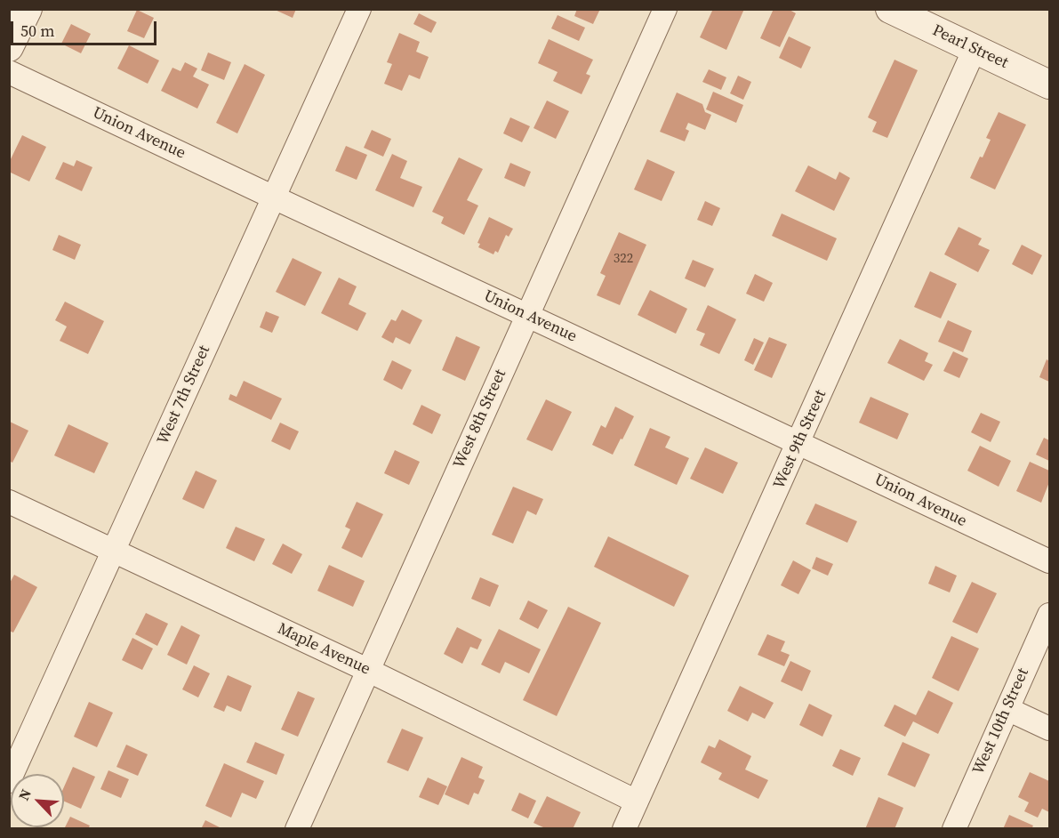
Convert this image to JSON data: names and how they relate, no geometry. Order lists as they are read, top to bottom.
{
  "streets": {
    "street": [
      "Pearl Street",
      "Union Avenue",
      "West 7th Street",
      "West 8th Street",
      "West 9th Street",
      "Maple Avenue",
      "West 10th Street"
    ]
  },
  "crossings": [
    ["Pearl Street", "West 9th Street"],
    ["Union Avenue", "West 7th Street"],
    ["Union Avenue", "West 8th Street"],
    ["Union Avenue", "West 9th Street"],
    ["West 7th Street", "Maple Avenue"],
    ["West 8th Street", "Maple Avenue"],
    ["West 9th Street", "Maple Avenue"]
  ],
  "house_numbers": ["322"],
  "scale_bar": "50 m",
  "north": "top left"
}
